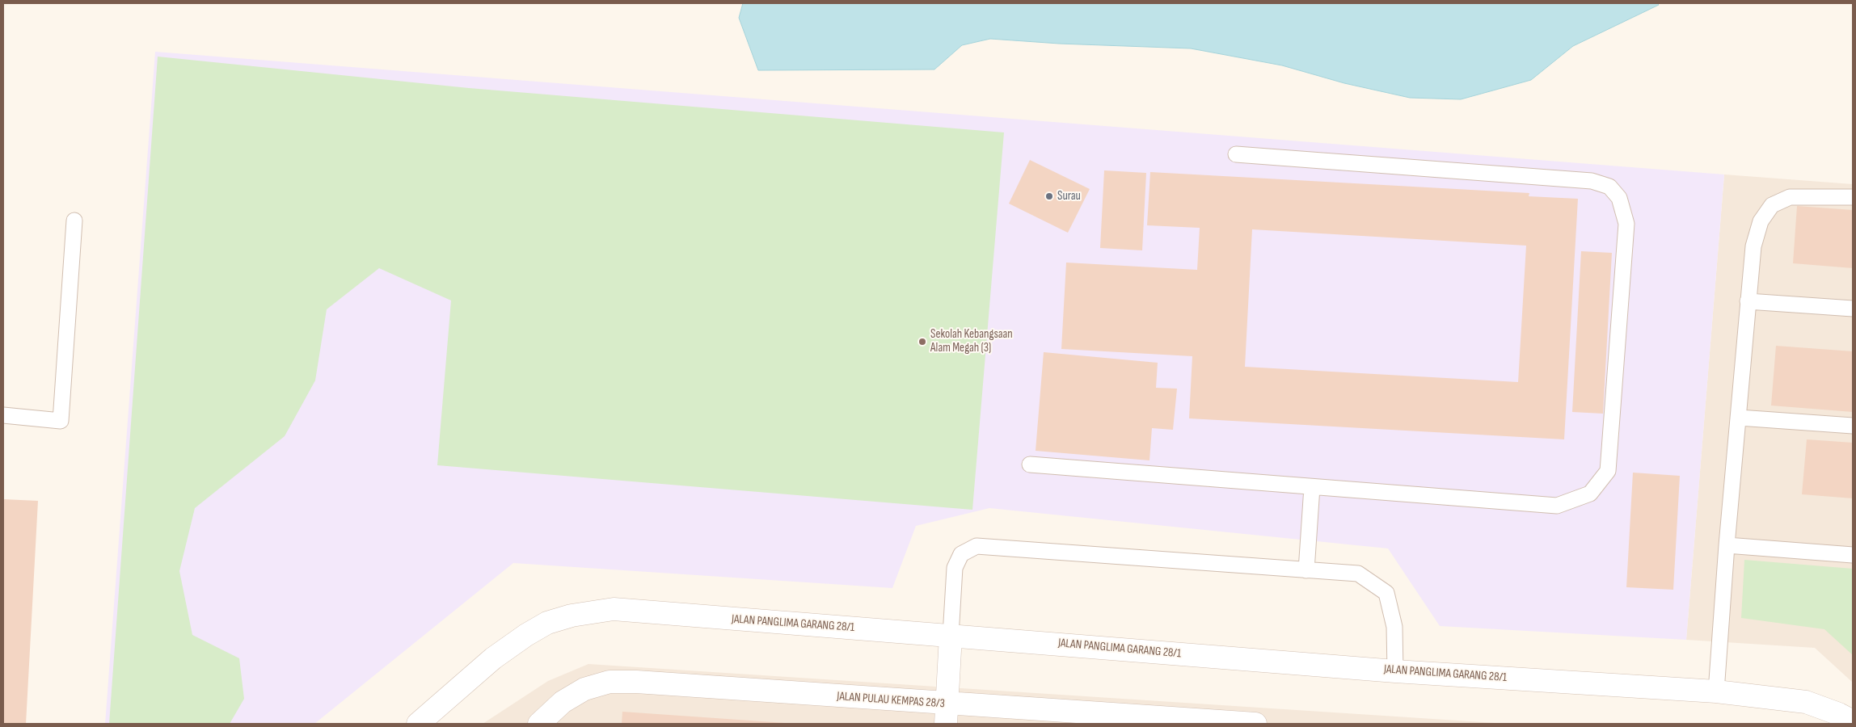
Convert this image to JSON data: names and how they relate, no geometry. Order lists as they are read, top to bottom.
{
  "streets": {
    "street": ["JALAN PANGLIMA GARANG 28/1", "JALAN PULAU KEMPAS 28/3"]
  },
  "places": ["Surau", "Sekolah Kebangsaan Alam Megah (3)"]
}
